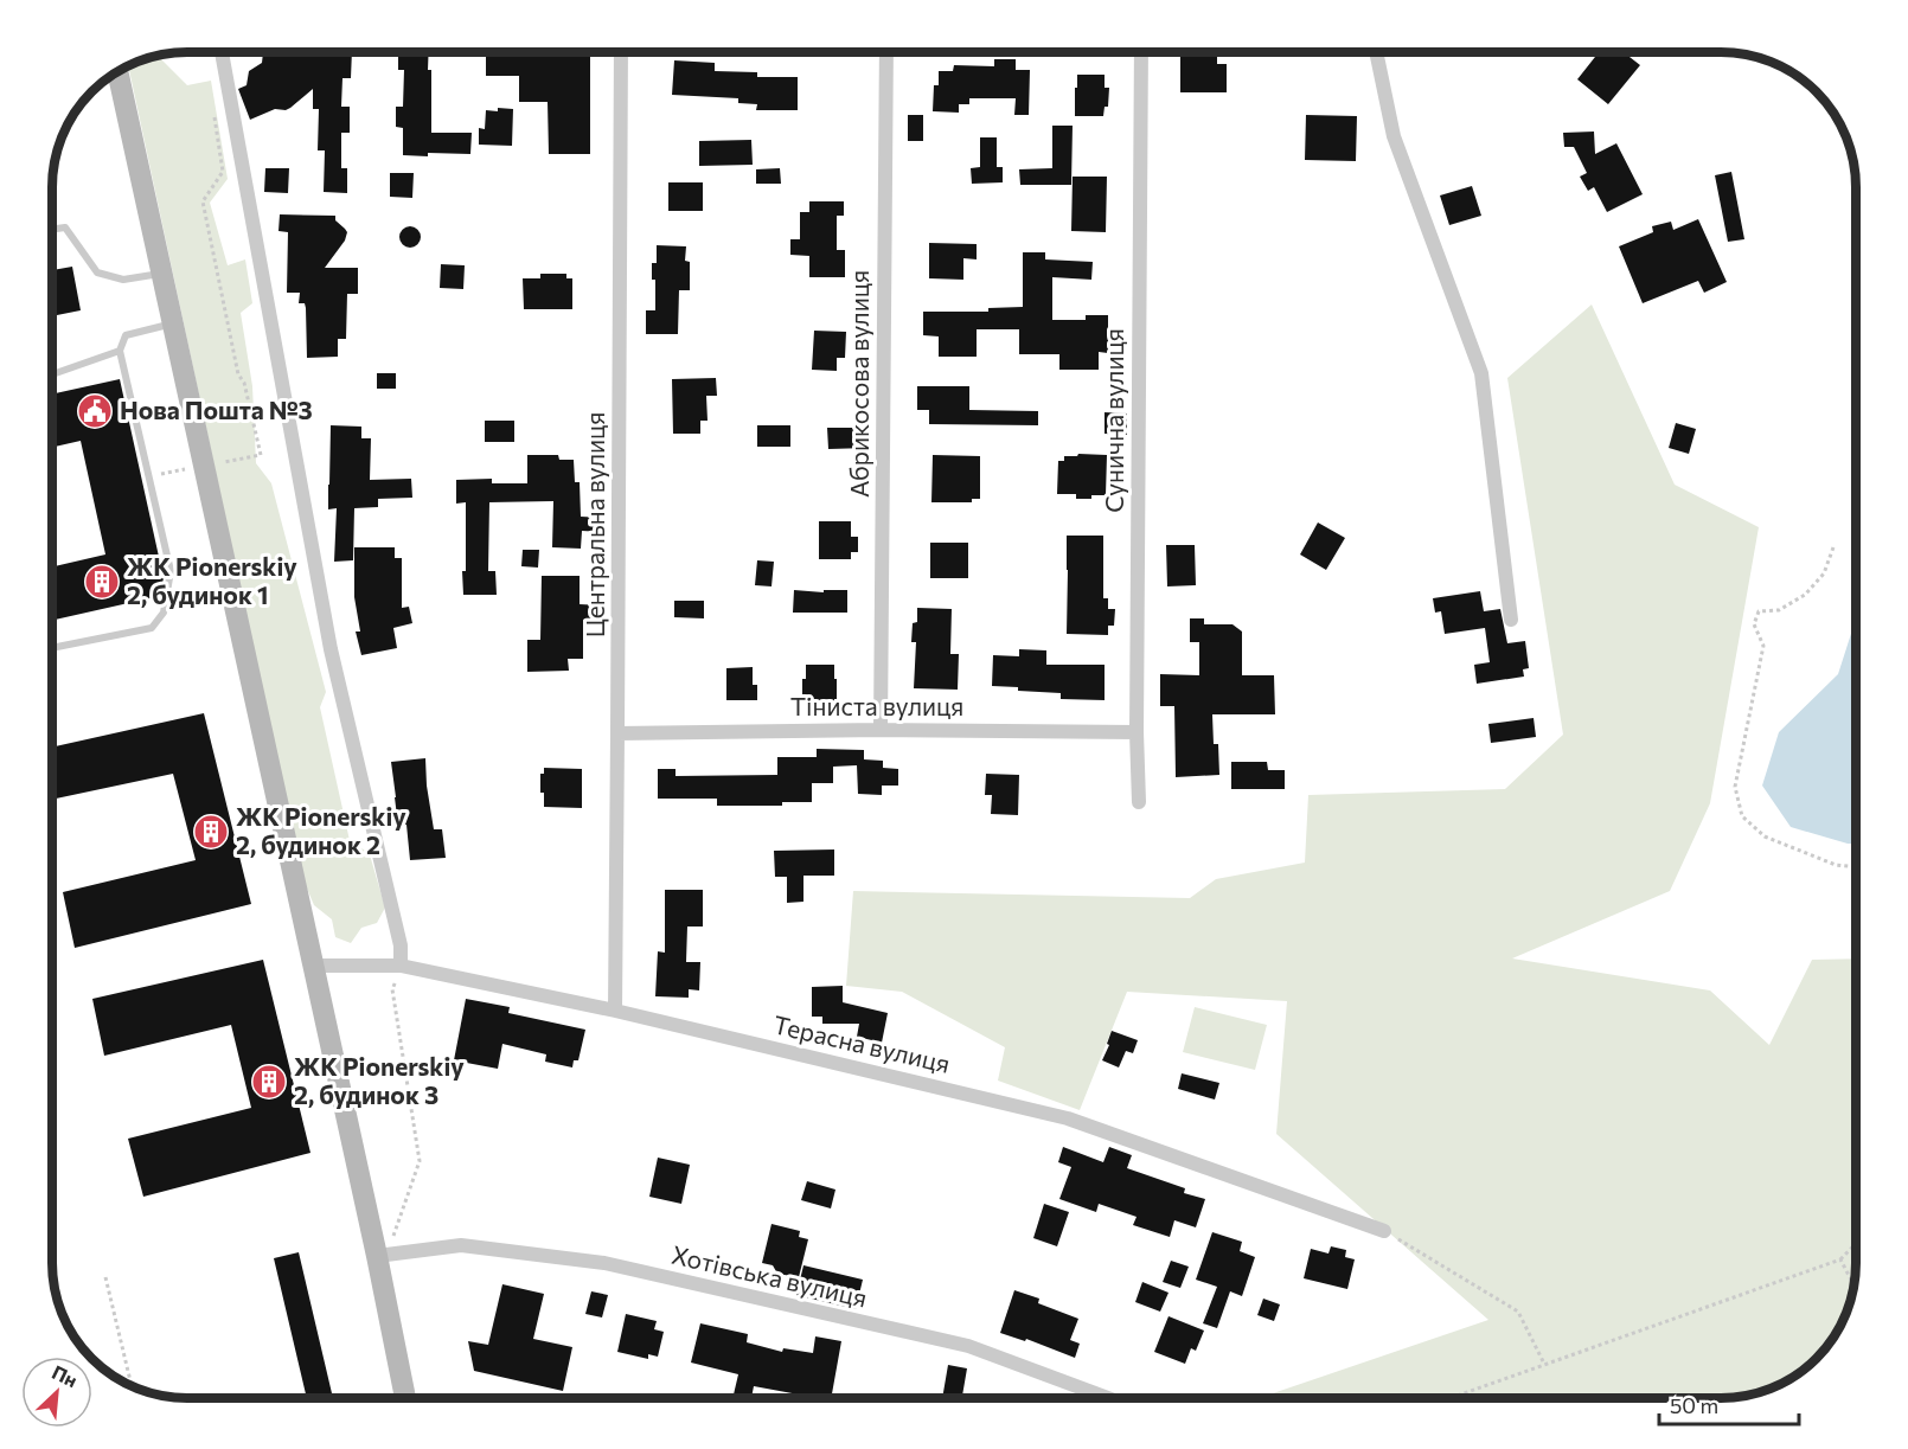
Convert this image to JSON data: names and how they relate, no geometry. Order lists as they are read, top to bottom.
{
  "streets": {
    "street": [
      "Абрикосова вулиця",
      "Сунична вулиця",
      "Центральна вулиця",
      "Тіниста вулиця",
      "Терасна вулиця",
      "Хотівська вулиця"
    ]
  },
  "crossings": [
    ["Абрикосова вулиця", "Тіниста вулиця"],
    ["Сунична вулиця", "Тіниста вулиця"],
    ["Центральна вулиця", "Тіниста вулиця"],
    ["Центральна вулиця", "Терасна вулиця"]
  ],
  "places": {
    "public building": ["Нова Пошта №3"],
    "building": ["ЖК Pionerskiy 2, будинок 1", "ЖК Pionerskiy 2, будинок 2", "ЖК Pionerskiy 2, будинок 3"]
  },
  "scale_bar": "50 m",
  "north": "top right"
}
